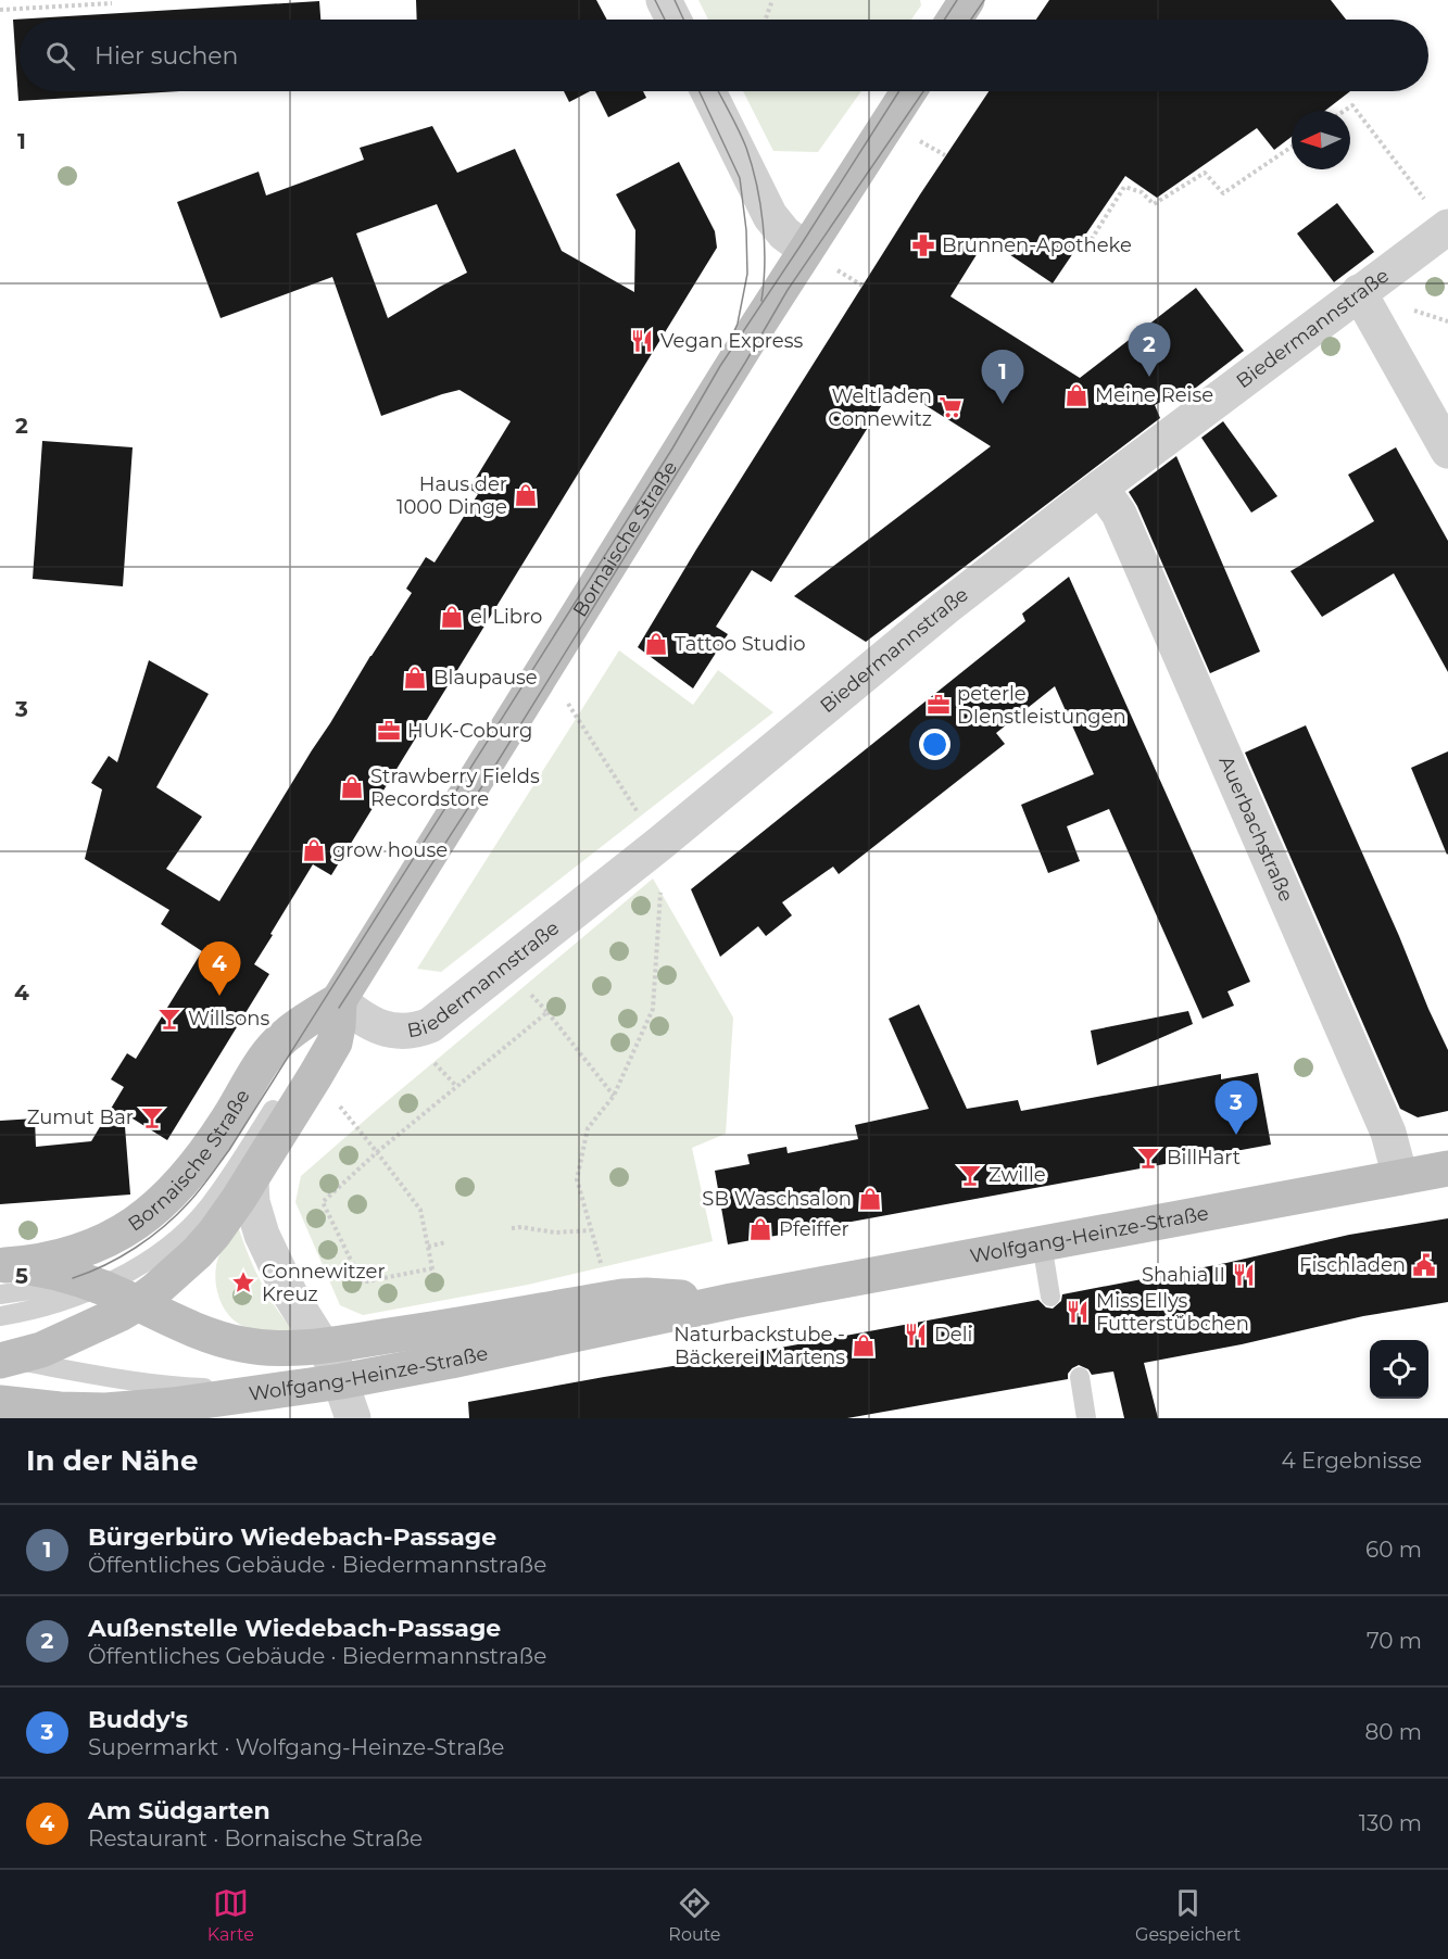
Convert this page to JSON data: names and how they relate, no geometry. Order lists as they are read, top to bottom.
{
  "streets": {
    "main road": ["Bornaische Straße", "Wolfgang-Heinze-Straße"],
    "street": ["Biedermannstraße", "Auerbachstraße"]
  },
  "crossings": [
    ["Biedermannstraße", "Bornaische Straße"],
    ["Biedermannstraße", "Auerbachstraße"],
    ["Bornaische Straße", "Wolfgang-Heinze-Straße"],
    ["Auerbachstraße", "Wolfgang-Heinze-Straße"]
  ],
  "places": {
    "pharmacy": ["Brunnen-Apotheke"],
    "restaurant": [
      "Vegan Express",
      "Shahia II",
      "Miss Ellys Futterstübchen",
      "Deli"
    ],
    "shop": [
      "Meine Reise",
      "Haus der 1000 Dinge",
      "el Libro",
      "Tattoo Studio",
      "Blaupause",
      "Strawberry Fields Recordstore",
      "grow house",
      "SB Waschsalon",
      "Pfeiffer",
      "Naturbackstube - Bäckerei Martens"
    ],
    "supermarket": ["Weltladen Connewitz"],
    "office": ["peterle DIenstleistungen", "HUK-Coburg"],
    "bar": [
      "Willsons",
      "Zumut Bar",
      "BillHart",
      "Zwille"
    ],
    "public building": ["Fischladen"],
    "place": ["Connewitzer Kreuz"]
  },
  "north": "left",
  "page": {
    "search": "Hier suchen",
    "pins": [
      "2",
      "1",
      "4",
      "3"
    ],
    "heading": ["In der Nähe", "4 Ergebnisse"],
    "list": [
      {
        "mark": "1",
        "name": "Bürgerbüro Wiedebach-Passage",
        "note": "Öffentliches Gebäude · Biedermannstraße",
        "value": "60 m"
      },
      {
        "mark": "2",
        "name": "Außenstelle Wiedebach-Passage",
        "note": "Öffentliches Gebäude · Biedermannstraße",
        "value": "70 m"
      },
      {
        "mark": "3",
        "name": "Buddy's",
        "note": "Supermarkt · Wolfgang-Heinze-Straße",
        "value": "80 m"
      },
      {
        "mark": "4",
        "name": "Am Südgarten",
        "note": "Restaurant · Bornaische Straße",
        "value": "130 m"
      }
    ],
    "nav": ["Karte", "Route", "Gespeichert"]
  },
  "grid": {
    "rows": [
      "1",
      "2",
      "3",
      "4",
      "5"
    ]
  }
}
